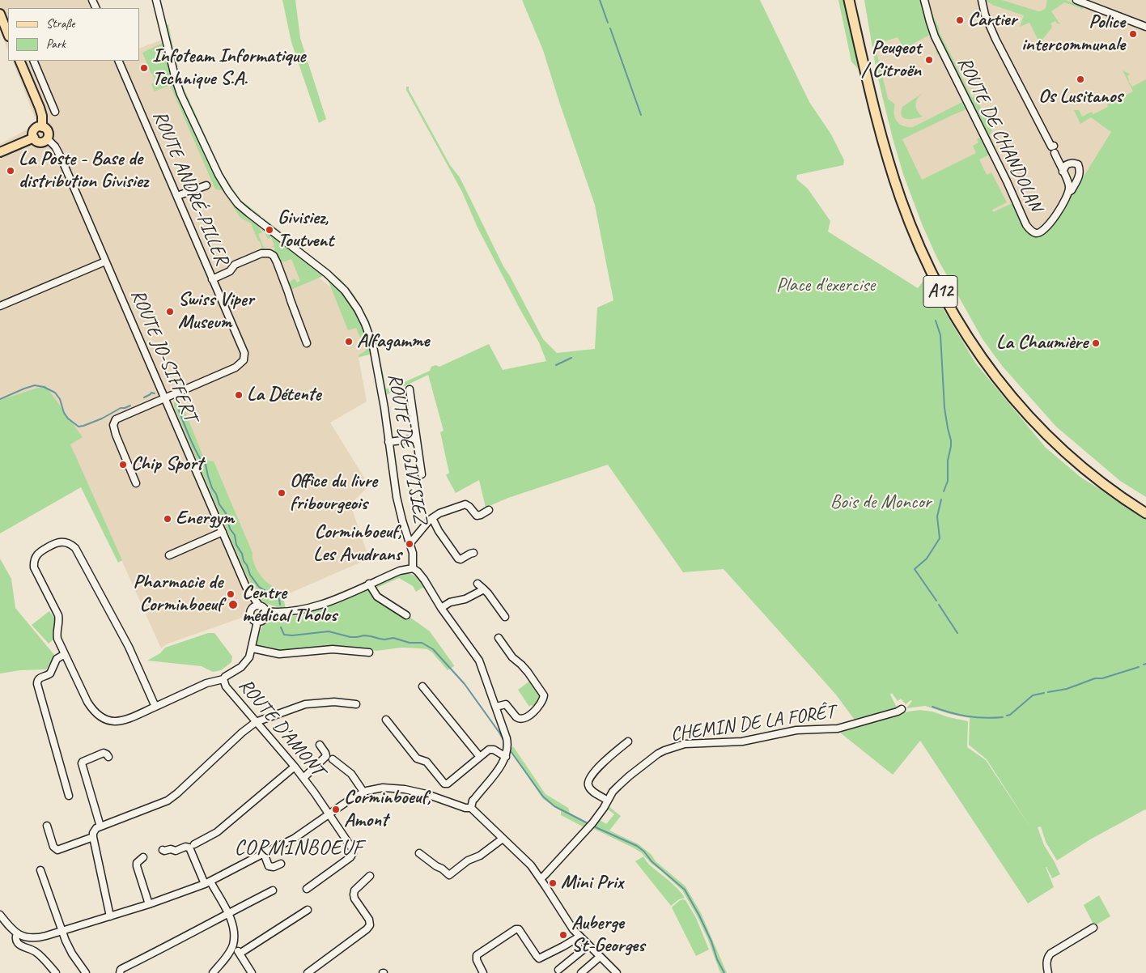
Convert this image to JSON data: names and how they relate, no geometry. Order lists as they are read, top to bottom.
{
  "streets": {
    "highway": ["A12"],
    "street": [
      "ROUTE DE CHANDOLAN",
      "ROUTE ANDRÉ-PILLER",
      "ROUTE JO-SIFFERT",
      "ROUTE DE GIVISIEZ",
      "CHEMIN DE LA FORÊT",
      "ROUTE D'AMONT"
    ]
  },
  "crossings": [
    ["ROUTE ANDRÉ-PILLER", "ROUTE JO-SIFFERT"],
    ["ROUTE JO-SIFFERT", "ROUTE D'AMONT"]
  ],
  "districts": ["CORMINBOEUF"],
  "parks": ["Place d'exercise", "Bois de Moncor"],
  "places": [
    "Cartier",
    "Police intercommunale",
    "Peugeot / Citroën",
    "Infoteam Informatique Technique S.A.",
    "Os Lusitanos",
    "La Poste - Base de distribution Givisiez",
    "Givisiez, Toutvent",
    "Swiss Viper Museum",
    "Alfagamme",
    "La Chaumière",
    "La Détente",
    "Chip Sport",
    "Office du livre fribourgeois",
    "Energym",
    "Corminboeuf, Les Avudrans",
    "Pharmacie de Corminboeuf",
    "Centre médical Tholos",
    "Corminboeuf, Amont",
    "Mini Prix",
    "Auberge St-Georges"
  ],
  "legend": ["Straße", "Park"]
}
